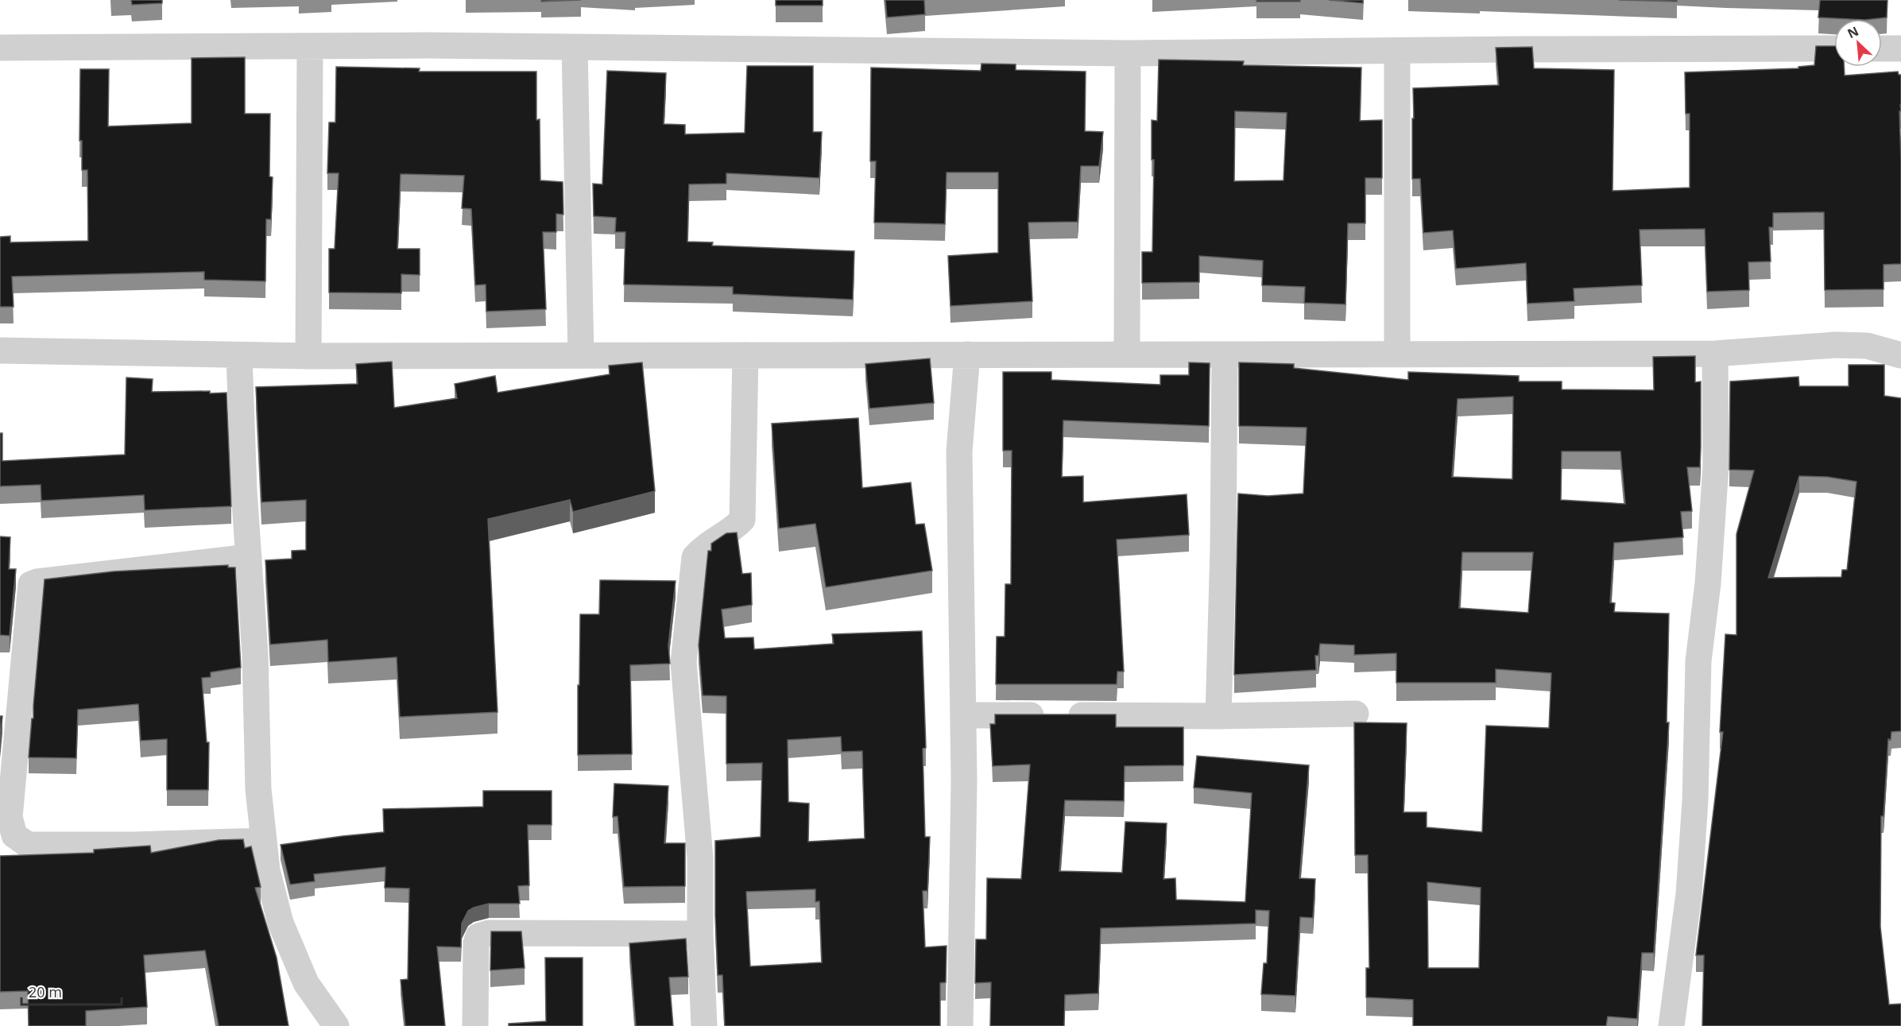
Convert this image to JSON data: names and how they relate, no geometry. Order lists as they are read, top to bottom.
{
  "scale_bar": "20 m",
  "north": "top left"
}
